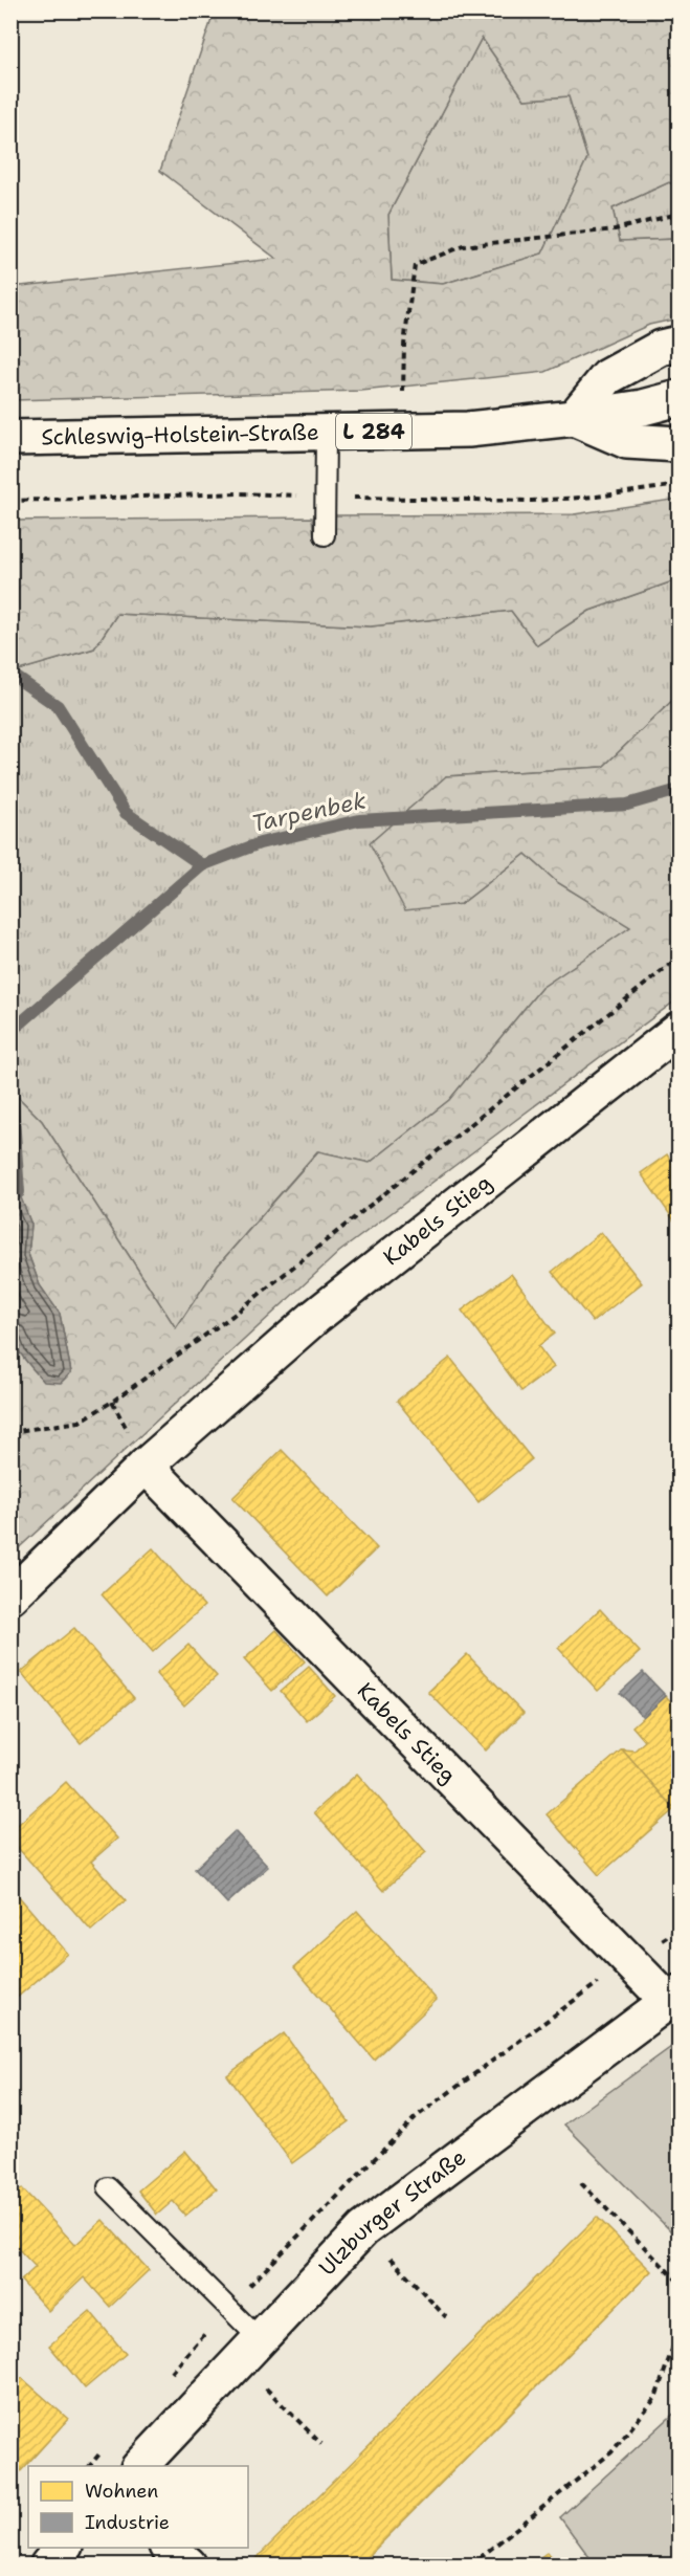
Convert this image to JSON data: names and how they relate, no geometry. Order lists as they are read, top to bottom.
{
  "streets": {
    "main road": [
      "L 284",
      "Schleswig-Holstein-Straße",
      "Kabels Stieg",
      "Ulzburger Straße"
    ]
  },
  "crossings": [
    ["Kabels Stieg", "Ulzburger Straße"]
  ],
  "water": ["Tarpenbek"],
  "legend": ["Wohnen", "Industrie"]
}
